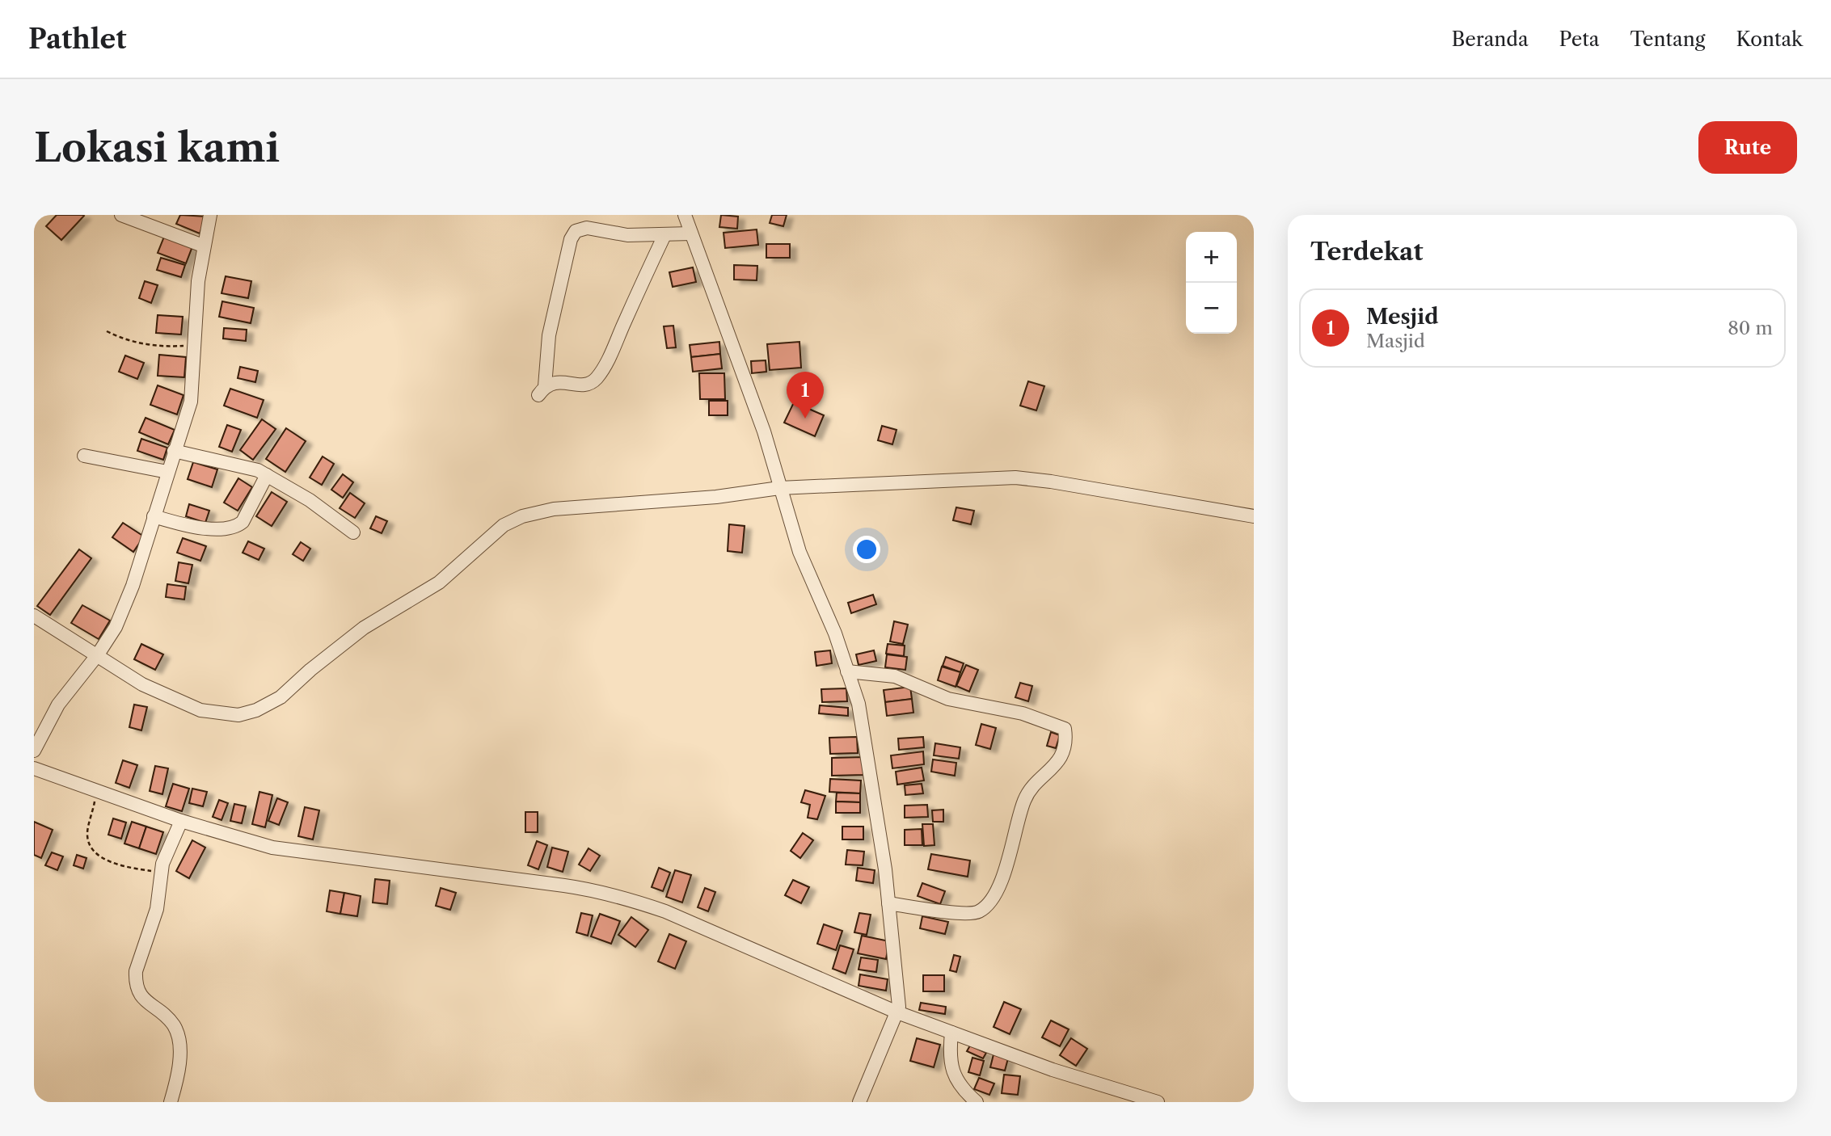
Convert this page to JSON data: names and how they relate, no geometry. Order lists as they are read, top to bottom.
{
  "page": {
    "header": "Pathlet",
    "nav": [
      "Beranda",
      "Peta",
      "Tentang",
      "Kontak"
    ],
    "buttons": "Rute",
    "title": "Lokasi kami",
    "heading": "Terdekat",
    "map_buttons": ["+", "−"],
    "list": [
      {
        "mark": "1",
        "name": "Mesjid",
        "note": "Masjid",
        "value": "80 m"
      }
    ],
    "pins": "1"
  }
}
